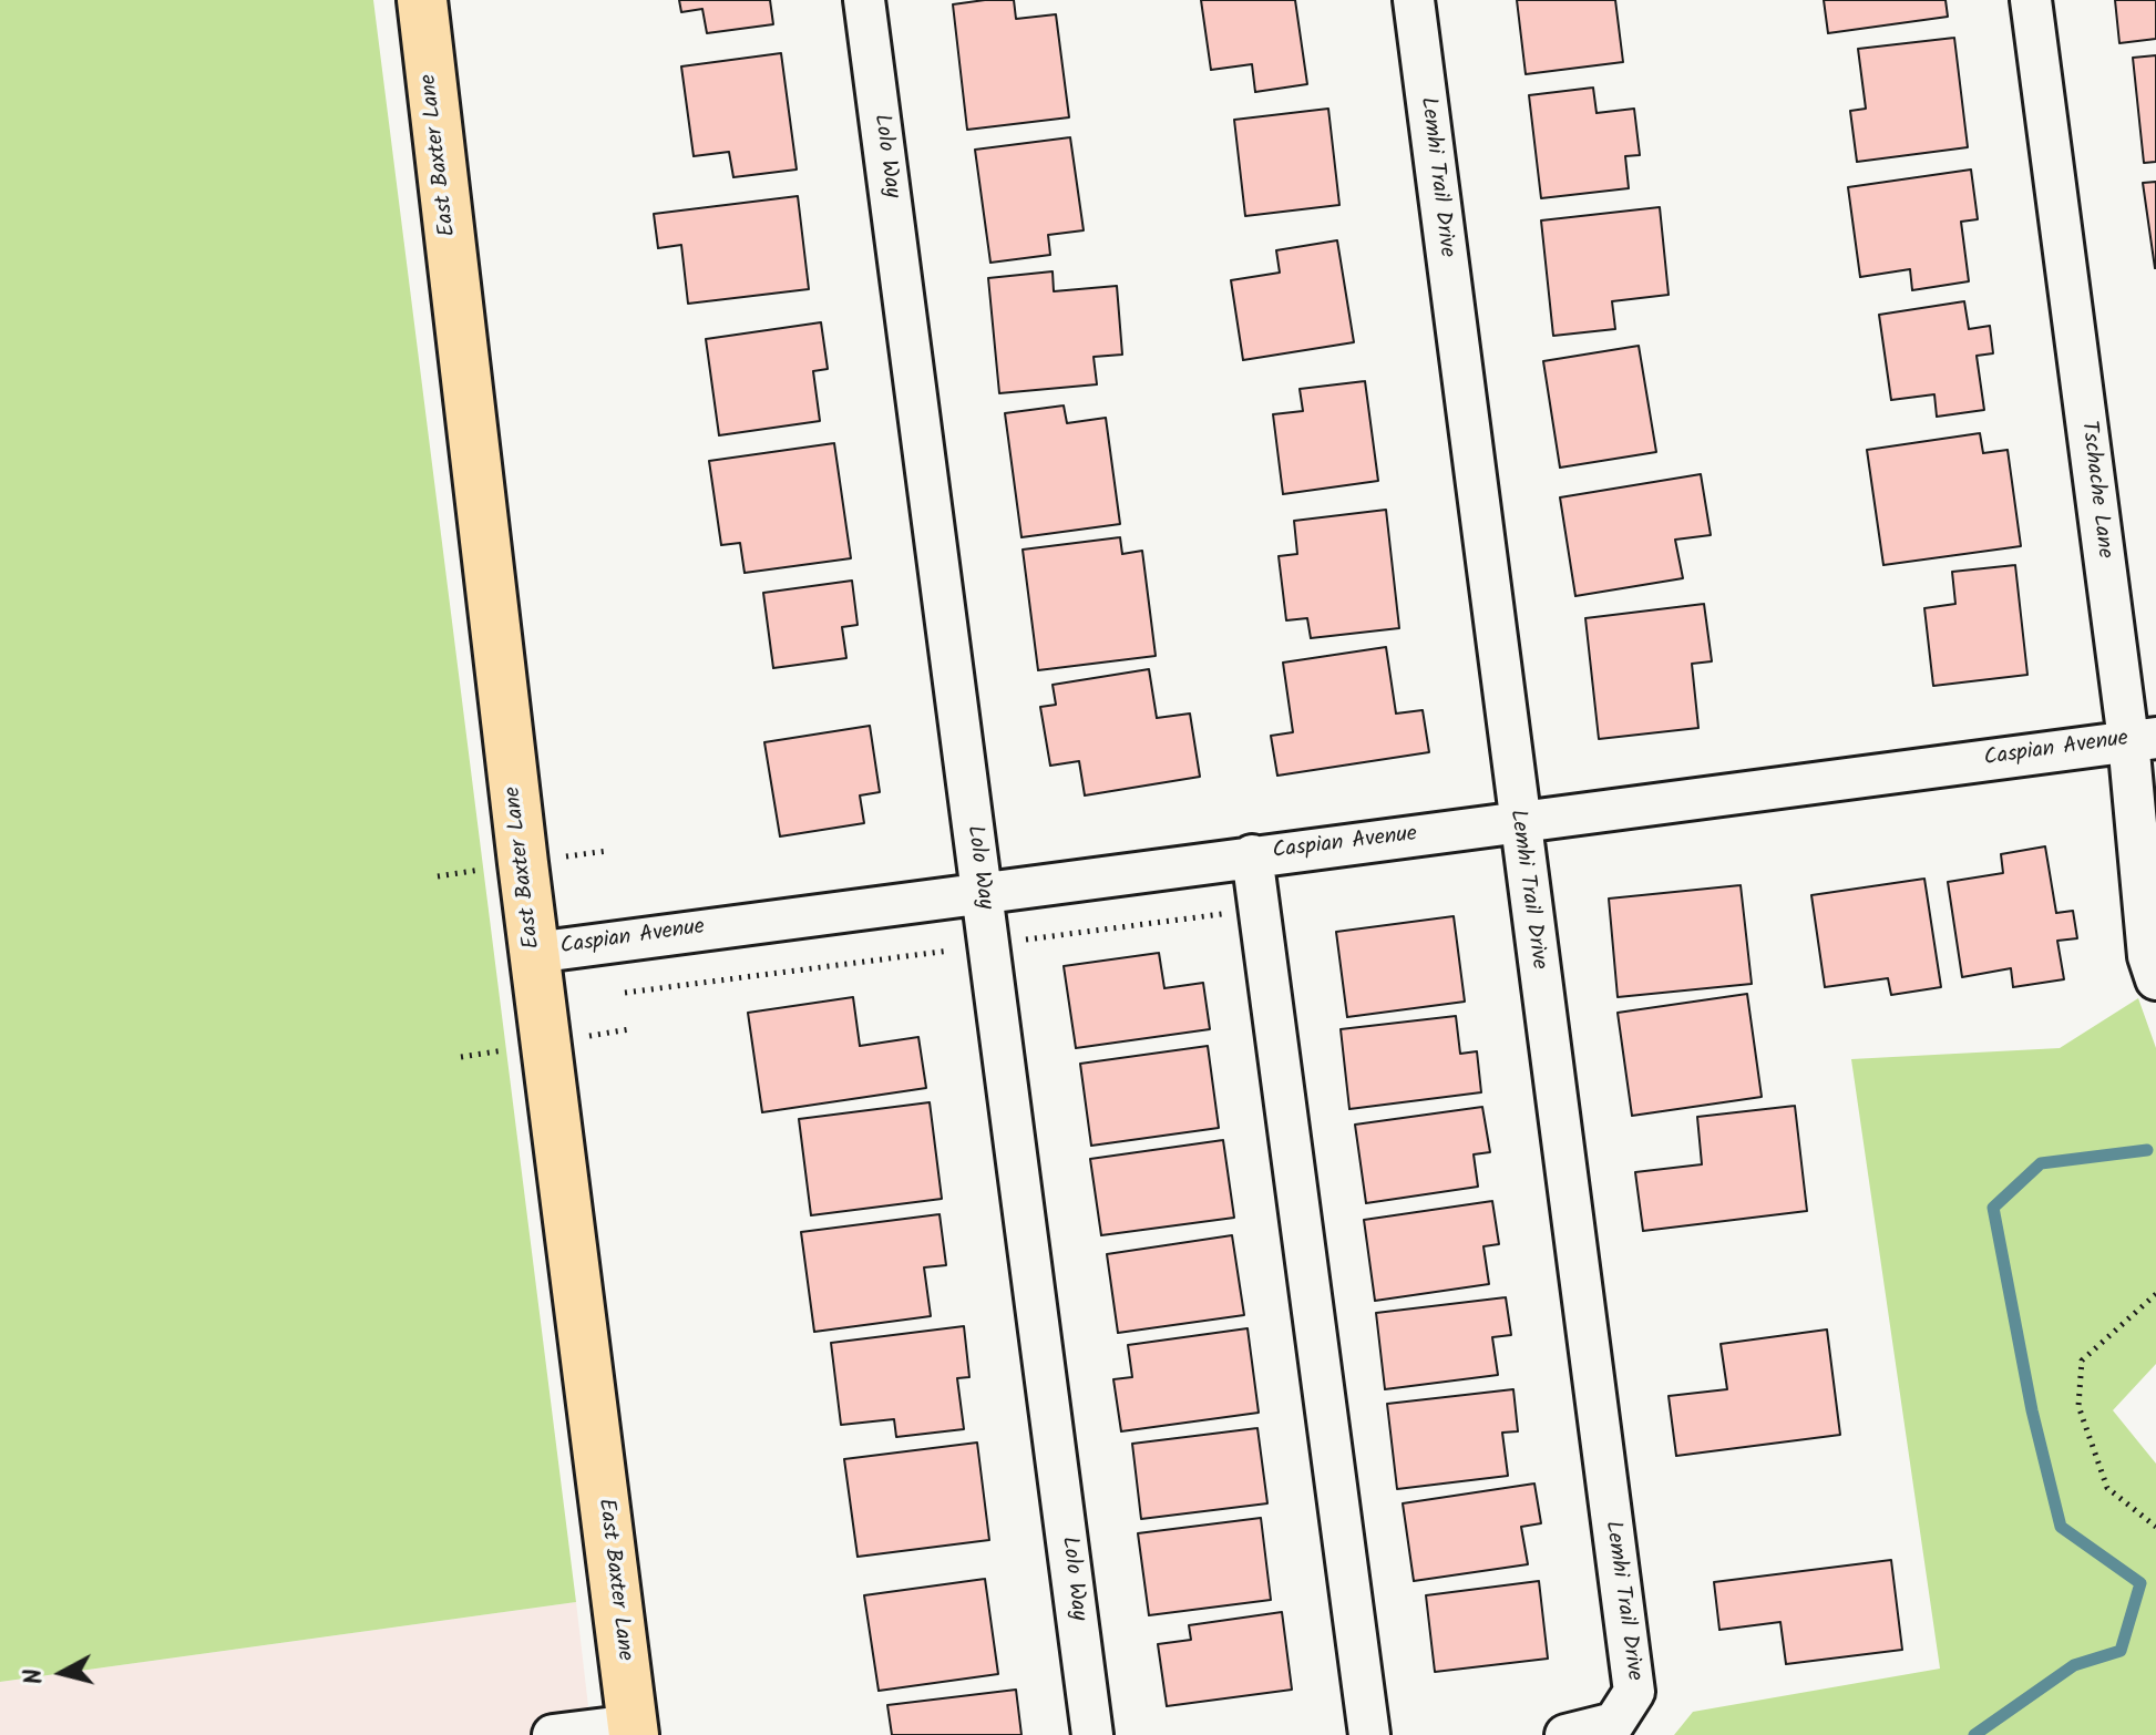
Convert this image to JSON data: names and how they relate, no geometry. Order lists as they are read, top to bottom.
{
  "streets": {
    "main road": ["East Baxter Lane"],
    "street": [
      "Lolo Way",
      "Lemhi Trail Drive",
      "Tschache Lane",
      "Caspian Avenue"
    ]
  },
  "crossings": [
    ["East Baxter Lane", "Caspian Avenue"],
    ["Lolo Way", "Caspian Avenue"],
    ["Lemhi Trail Drive", "Caspian Avenue"],
    ["Tschache Lane", "Caspian Avenue"]
  ],
  "north": "left"
}
